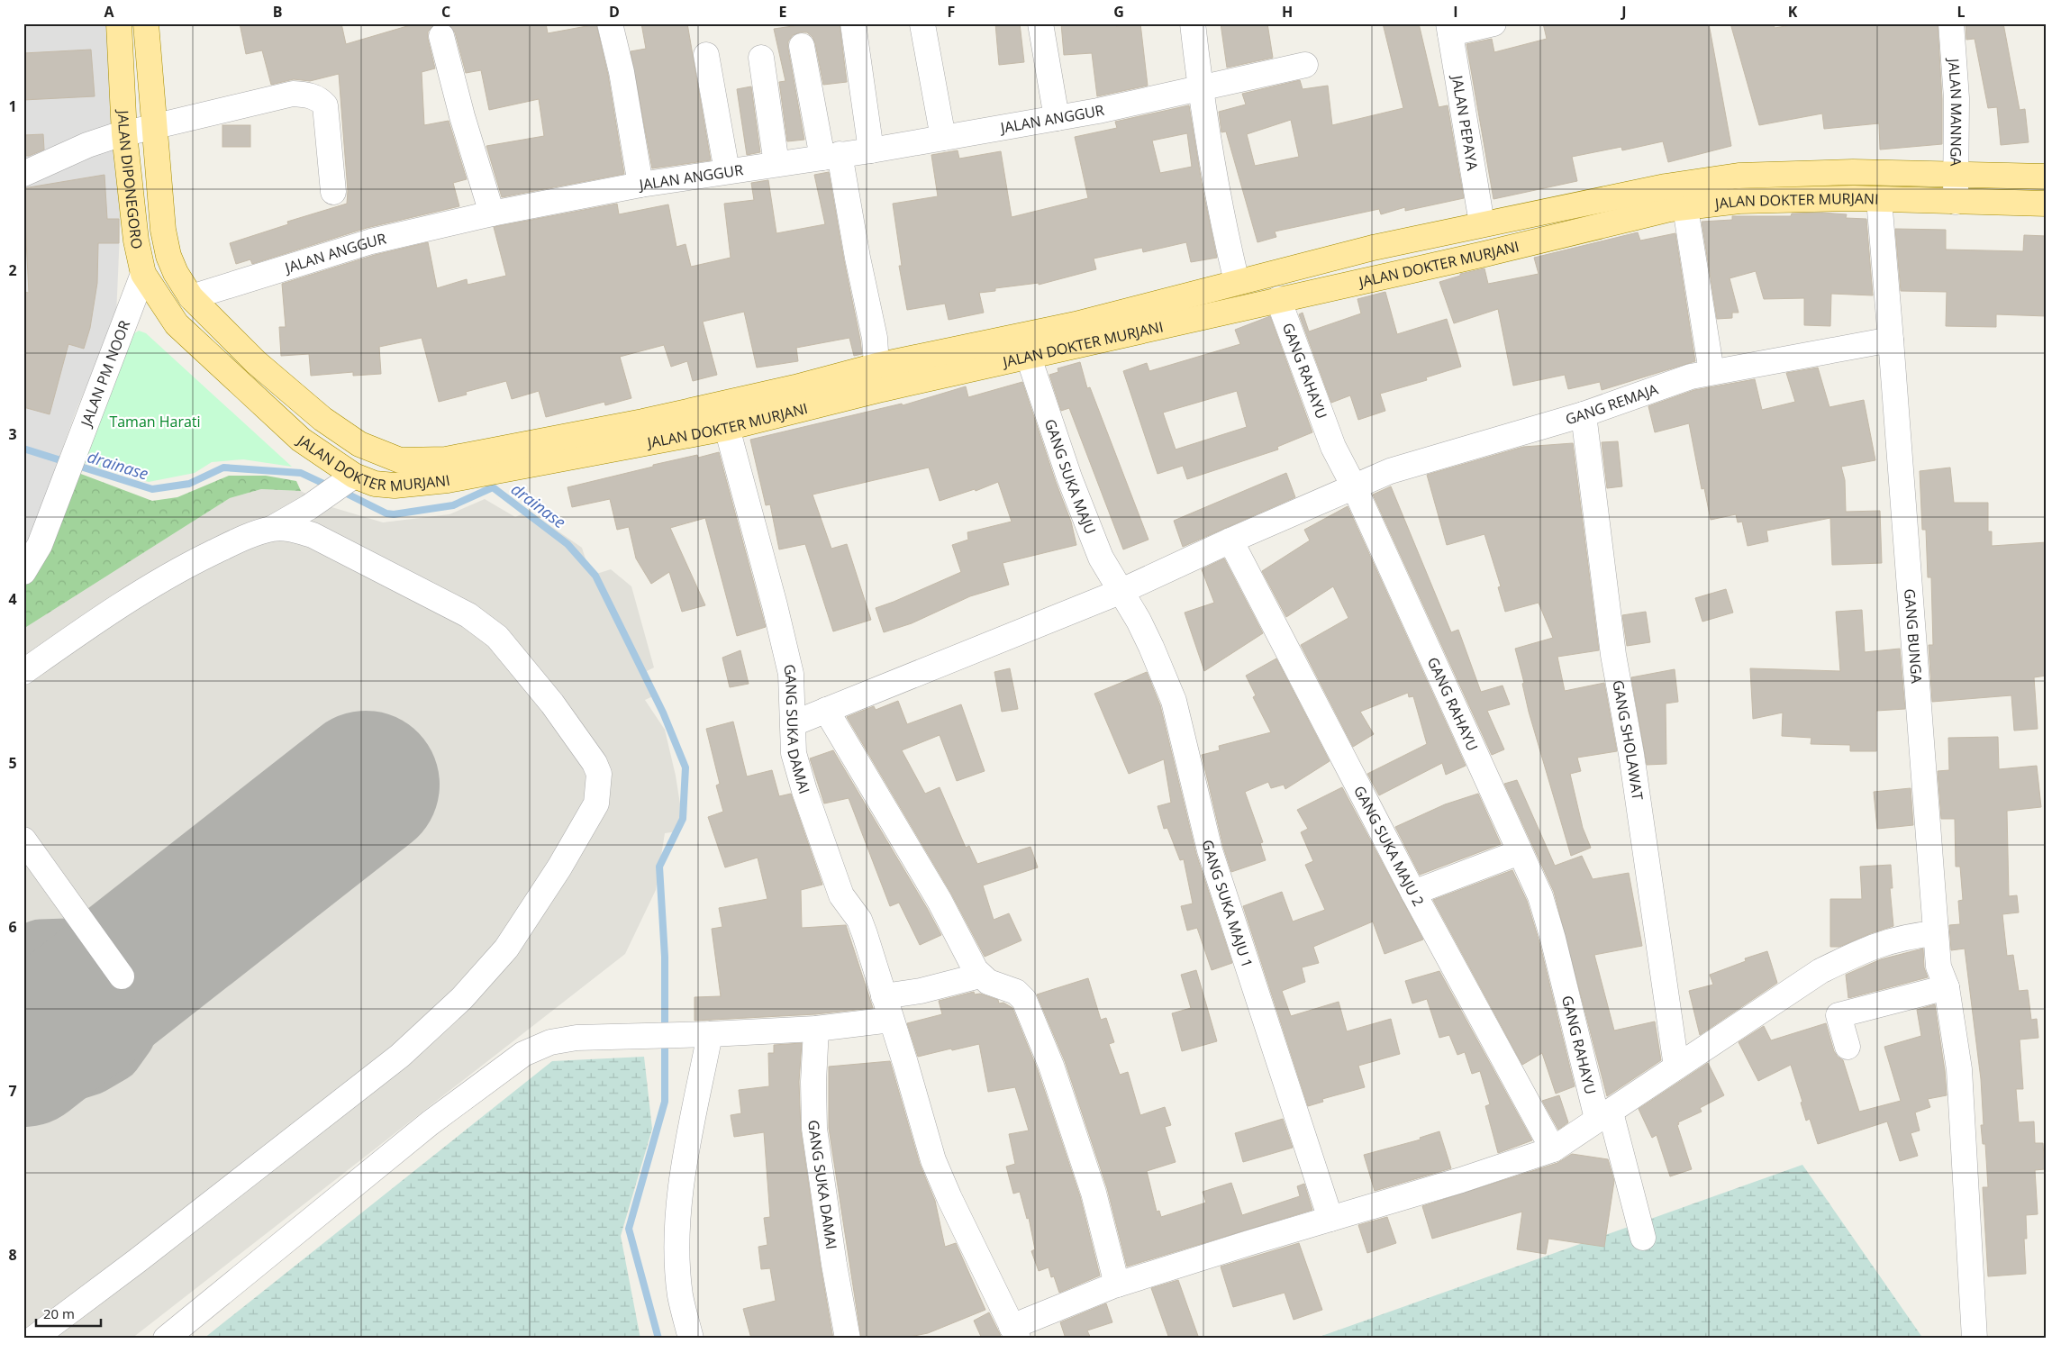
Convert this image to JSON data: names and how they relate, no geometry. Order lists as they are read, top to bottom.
{
  "streets": {
    "main road": ["JALAN DIPONEGORO", "JALAN DOKTER MURJANI"],
    "street": [
      "JALAN MANNGA",
      "JALAN ANGGUR",
      "JALAN PEPAYA",
      "GANG RAHAYU",
      "JALAN PM NOOR",
      "GANG REMAJA",
      "GANG SUKA MAJU",
      "GANG BUNGA",
      "GANG SUKA DAMAI",
      "GANG SHOLAWAT",
      "GANG SUKA MAJU 2",
      "GANG SUKA MAJU 1"
    ]
  },
  "crossings": [
    ["JALAN MANNGA", "JALAN DOKTER MURJANI"],
    ["JALAN ANGGUR", "JALAN DIPONEGORO"],
    ["JALAN ANGGUR", "JALAN DOKTER MURJANI"],
    ["JALAN PEPAYA", "JALAN DOKTER MURJANI"],
    ["JALAN DIPONEGORO", "JALAN DOKTER MURJANI"],
    ["JALAN DIPONEGORO", "JALAN PM NOOR"],
    ["JALAN DOKTER MURJANI", "GANG RAHAYU"],
    ["JALAN DOKTER MURJANI", "GANG SUKA MAJU"],
    ["JALAN DOKTER MURJANI", "GANG BUNGA"],
    ["JALAN DOKTER MURJANI", "GANG SUKA DAMAI"],
    ["GANG RAHAYU", "GANG REMAJA"],
    ["GANG REMAJA", "GANG SUKA MAJU"],
    ["GANG REMAJA", "GANG BUNGA"],
    ["GANG REMAJA", "GANG SUKA DAMAI"],
    ["GANG REMAJA", "GANG SHOLAWAT"],
    ["GANG REMAJA", "GANG SUKA MAJU 2"],
    ["GANG REMAJA", "GANG SUKA MAJU 1"],
    ["GANG SUKA MAJU", "GANG SUKA MAJU 1"]
  ],
  "water": ["drainase"],
  "parks": ["Taman Harati"],
  "scale_bar": "20 m",
  "grid": {
    "columns": [
      "A",
      "B",
      "C",
      "D",
      "E",
      "F",
      "G",
      "H",
      "I",
      "J",
      "K",
      "L"
    ],
    "rows": [
      "1",
      "2",
      "3",
      "4",
      "5",
      "6",
      "7",
      "8"
    ]
  }
}
